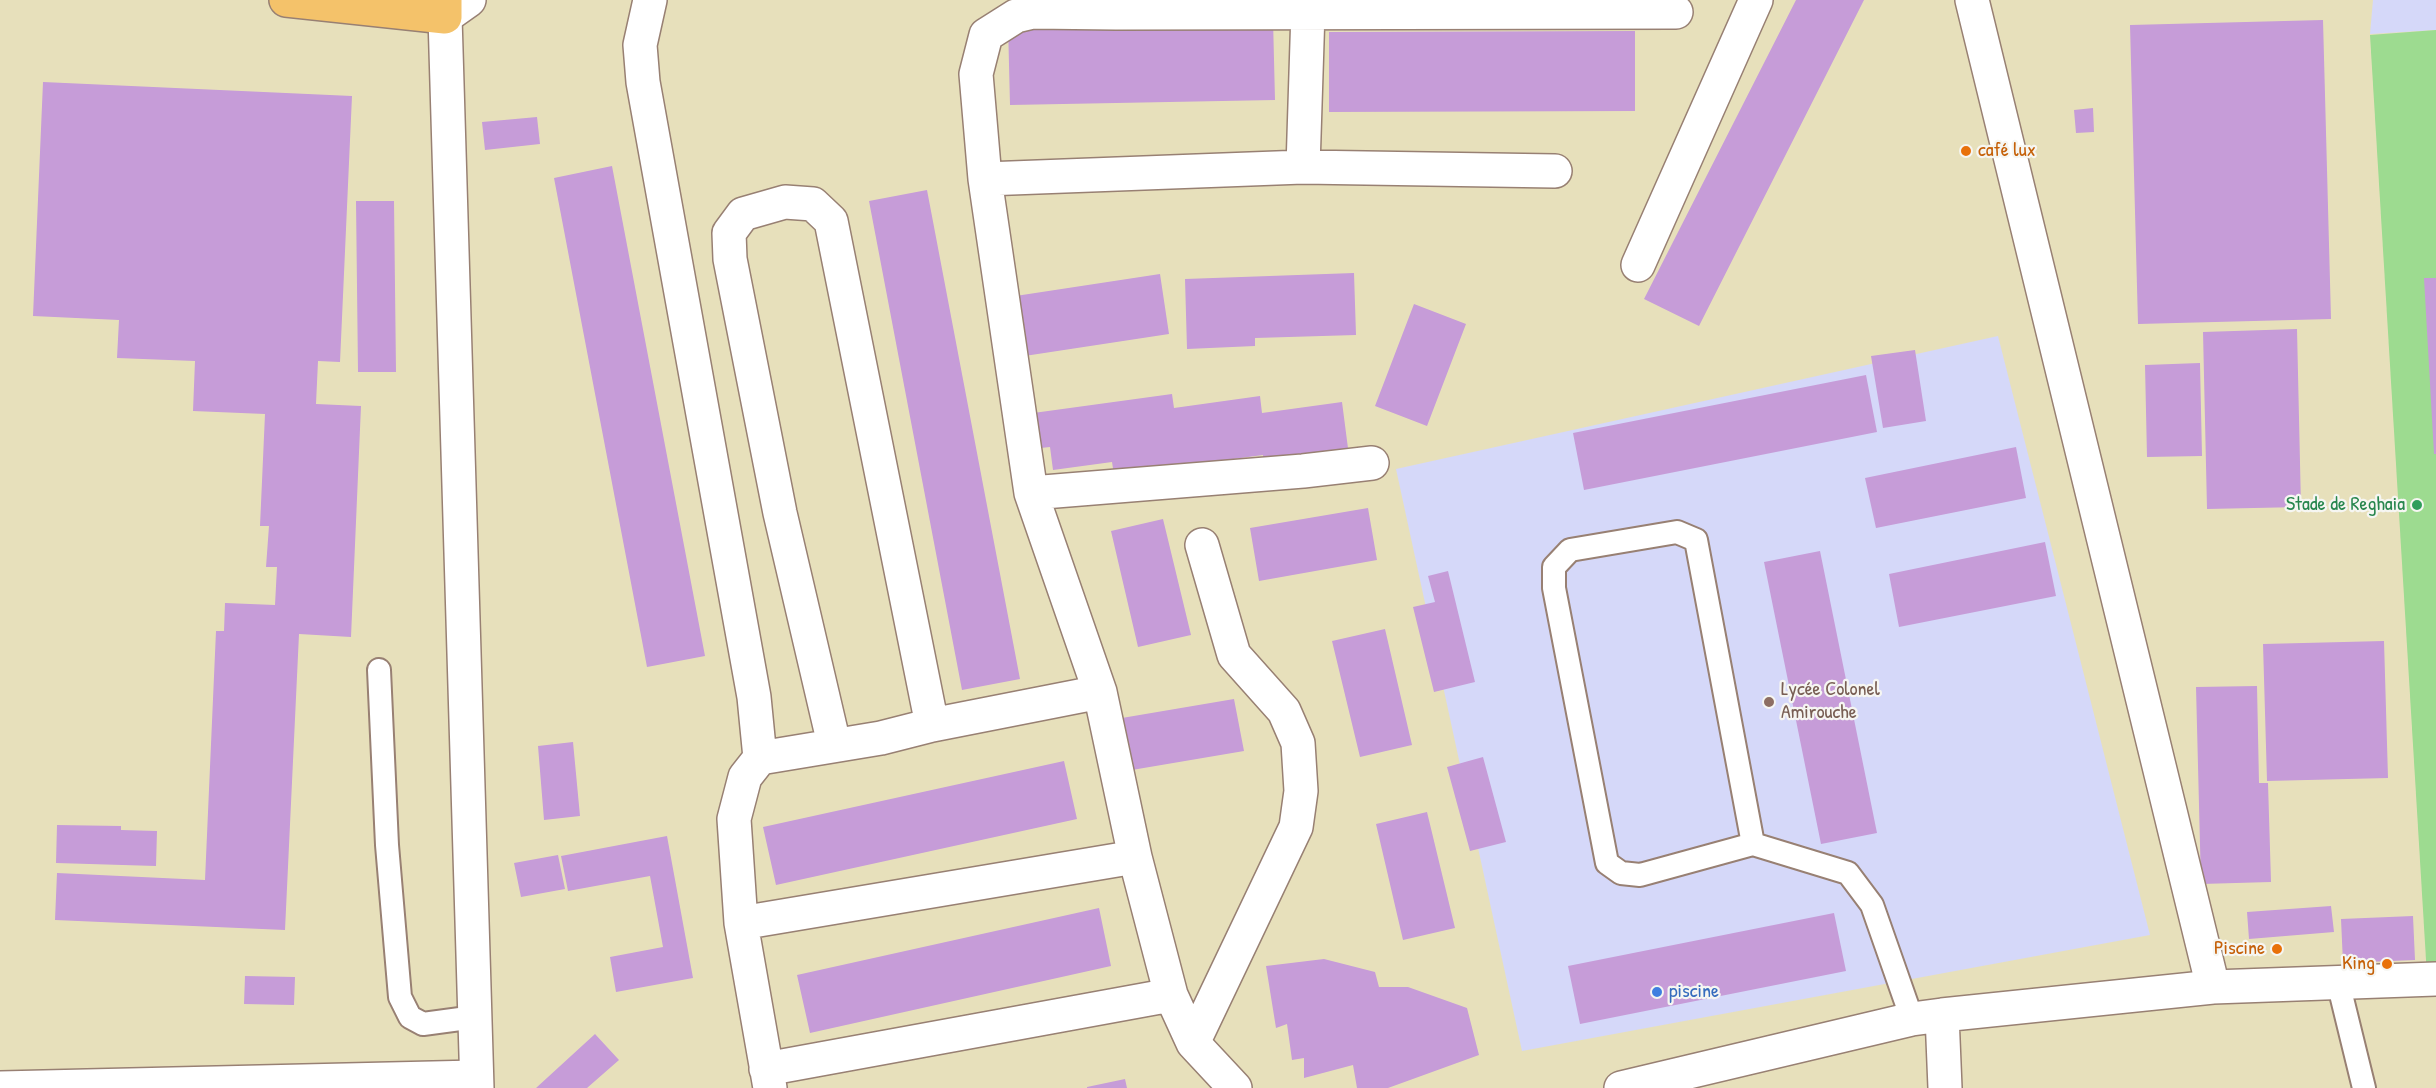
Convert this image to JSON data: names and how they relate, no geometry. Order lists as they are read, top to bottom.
{
  "places": [
    "café lux",
    "Stade de Reghaia",
    "Lycée Colonel Amirouche",
    "Piscine",
    "King",
    "piscine"
  ]
}
